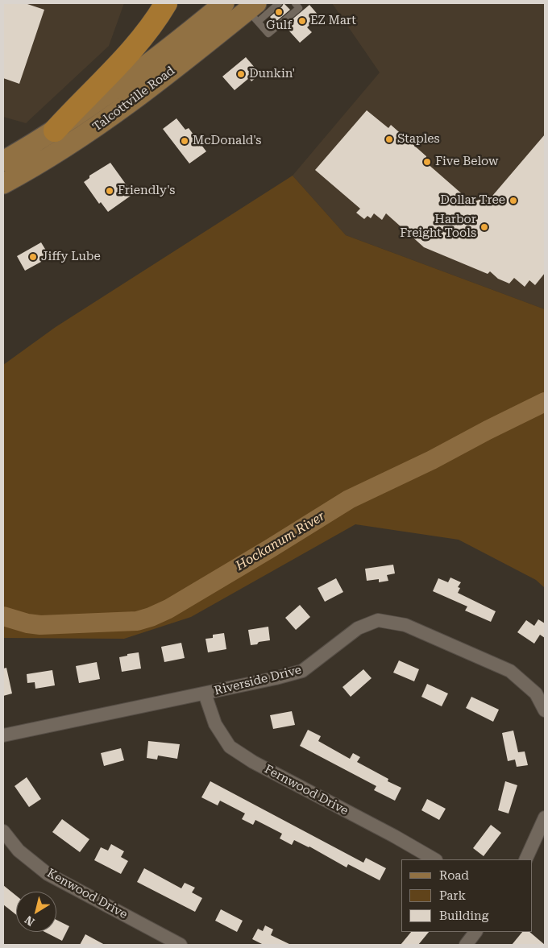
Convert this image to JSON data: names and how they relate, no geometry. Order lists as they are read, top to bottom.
{
  "streets": {
    "main road": ["Talcottville Road"],
    "street": ["Riverside Drive", "Fernwood Drive", "Kenwood Drive"]
  },
  "crossings": [
    ["Riverside Drive", "Fernwood Drive"]
  ],
  "water": ["Hockanum River"],
  "places": [
    "Gulf",
    "EZ Mart",
    "Dunkin'",
    "Staples",
    "McDonald's",
    "Five Below",
    "Friendly's",
    "Dollar Tree",
    "Harbor Freight Tools",
    "Jiffy Lube"
  ],
  "legend": ["Road", "Park", "Building"],
  "north": "bottom left"
}
